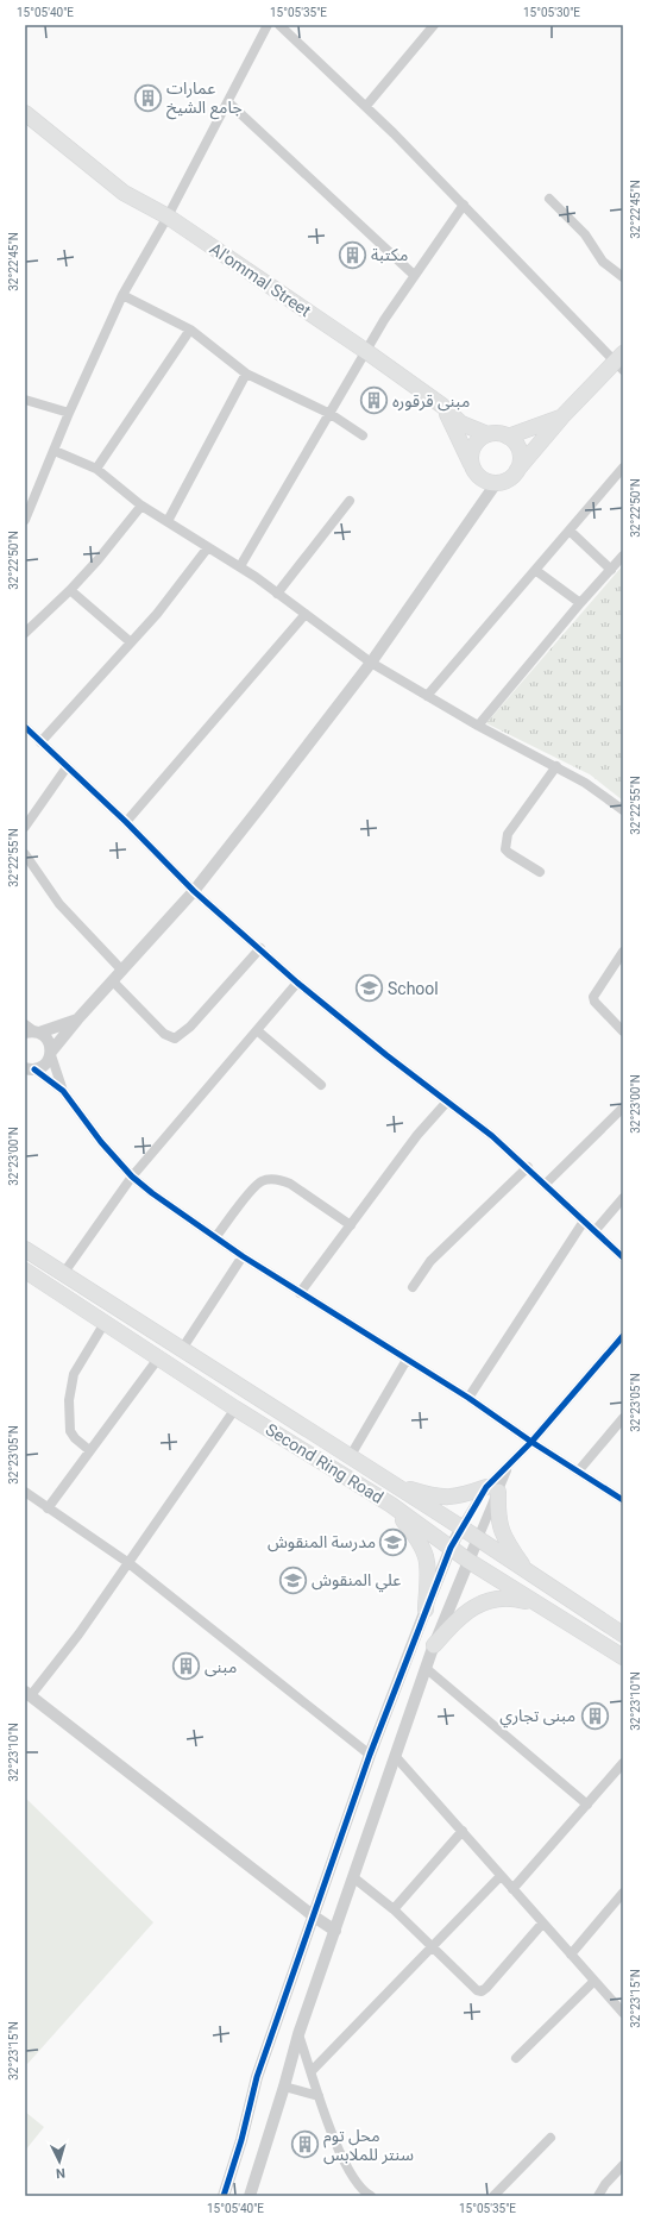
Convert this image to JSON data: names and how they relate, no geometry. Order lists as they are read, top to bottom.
{
  "streets": {
    "main road": ["Al'ommal Street", "Second Ring Road"]
  },
  "places": {
    "building": [
      "عمارات جامع الشيخ",
      "مكتبة",
      "مبنى قرقوره",
      "مبنى",
      "مبنى تجاري",
      "محل توم سنتر للملابس"
    ],
    "school or university": ["School", "مدرسة المنقوش", "علي المنقوش"]
  },
  "north": "bottom",
  "coordinates": [
    "15°05'40\"E",
    "15°05'35\"E",
    "15°05'30\"E",
    "32°22'45\"N",
    "32°22'50\"N",
    "32°22'55\"N",
    "32°23'00\"N",
    "32°23'05\"N",
    "32°23'10\"N",
    "32°23'15\"N"
  ]
}
